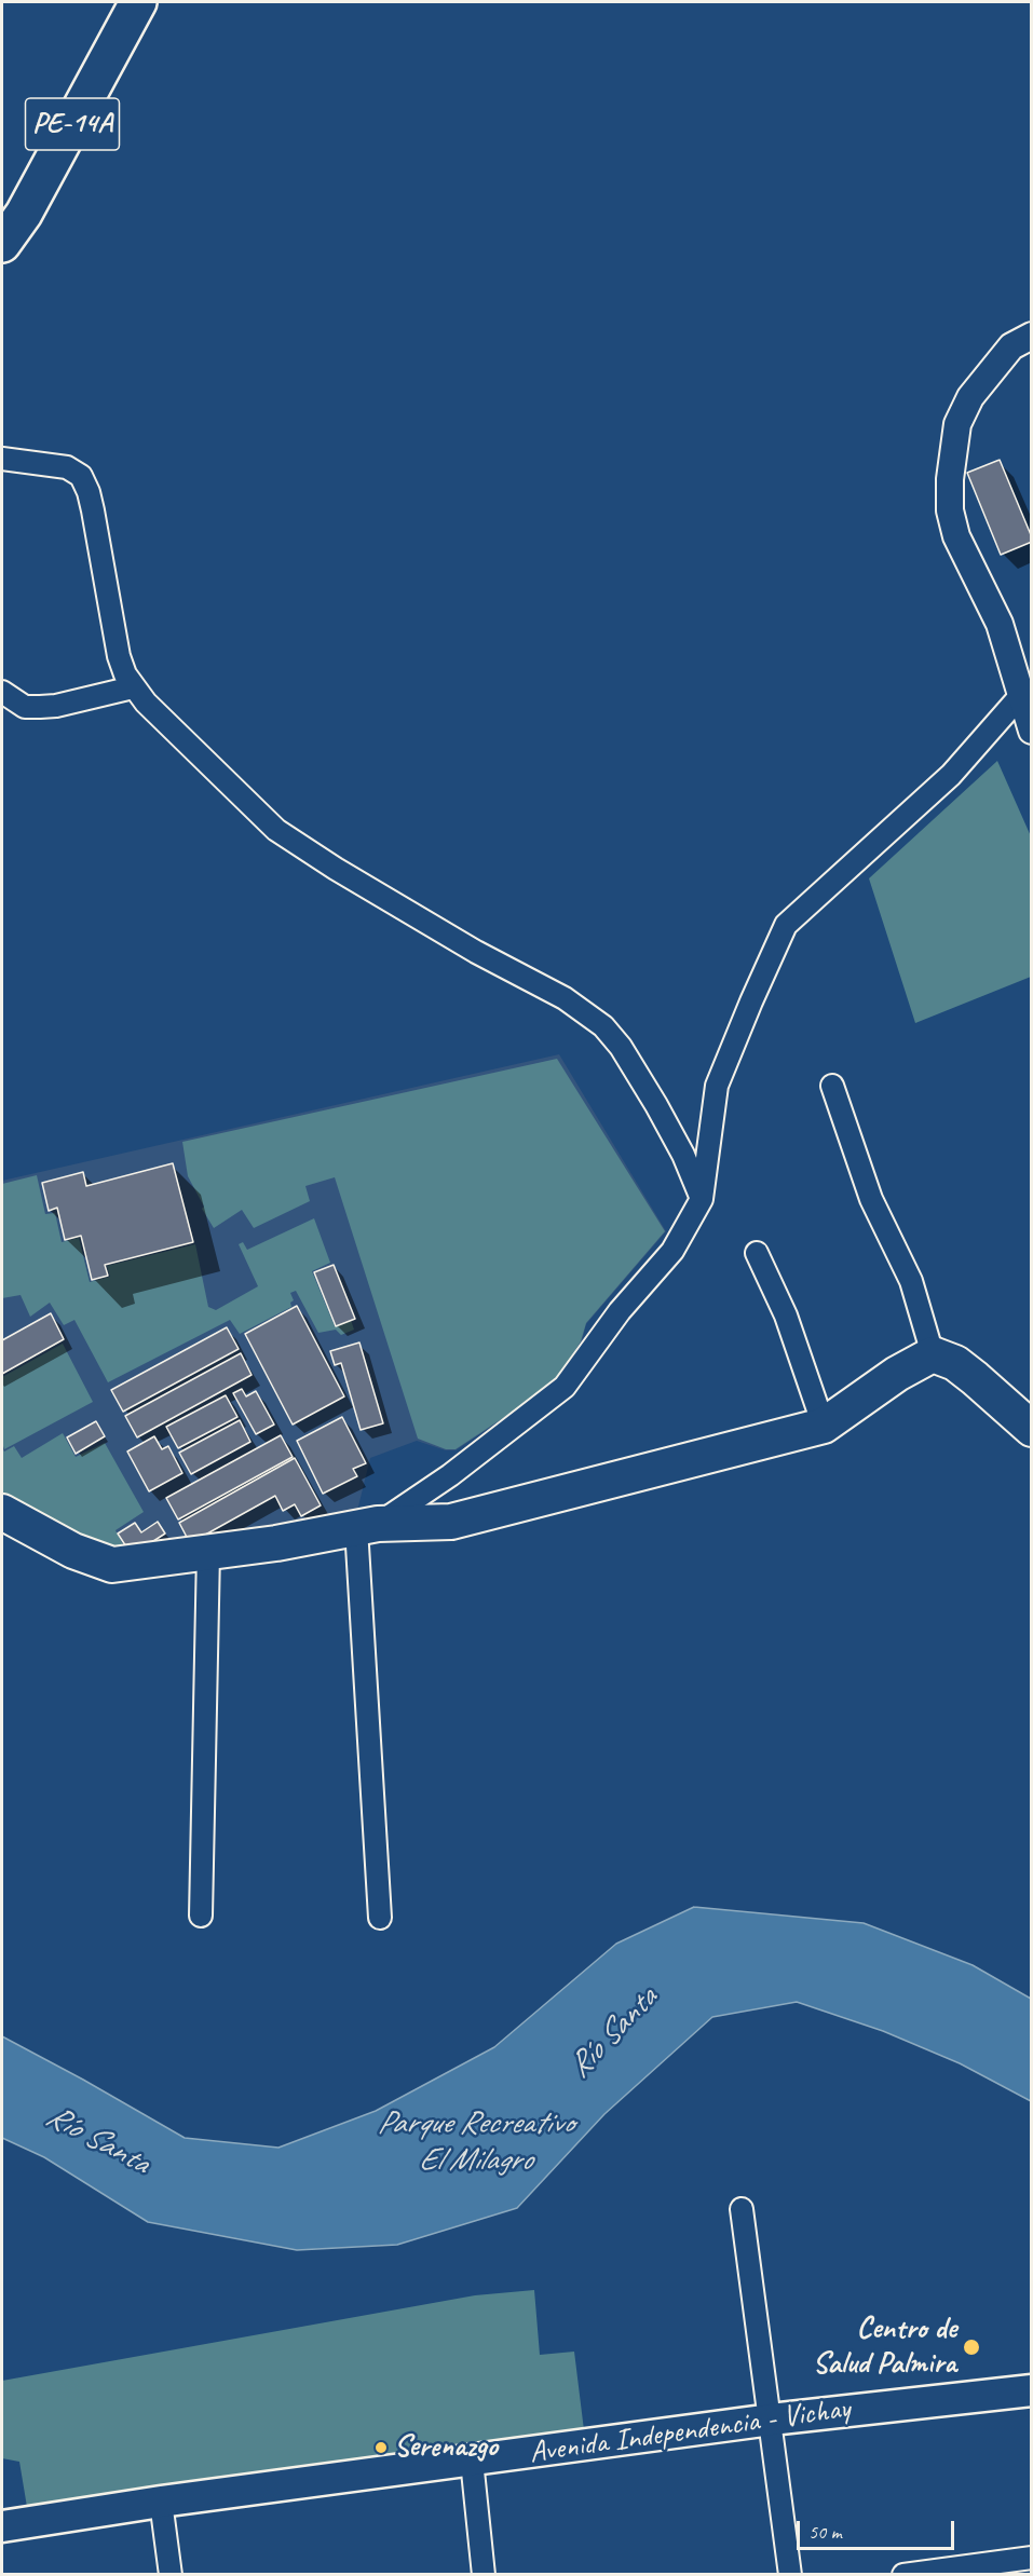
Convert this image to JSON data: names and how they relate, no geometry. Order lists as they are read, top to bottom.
{
  "streets": {
    "highway": ["PE-14A"],
    "main road": ["Avenida Independencia - Vichay"]
  },
  "water": ["Río Santa", "Parque Recreativo El Milagro"],
  "places": ["Centro de Salud Palmira", "Serenazgo"],
  "scale_bar": "50 m"
}
